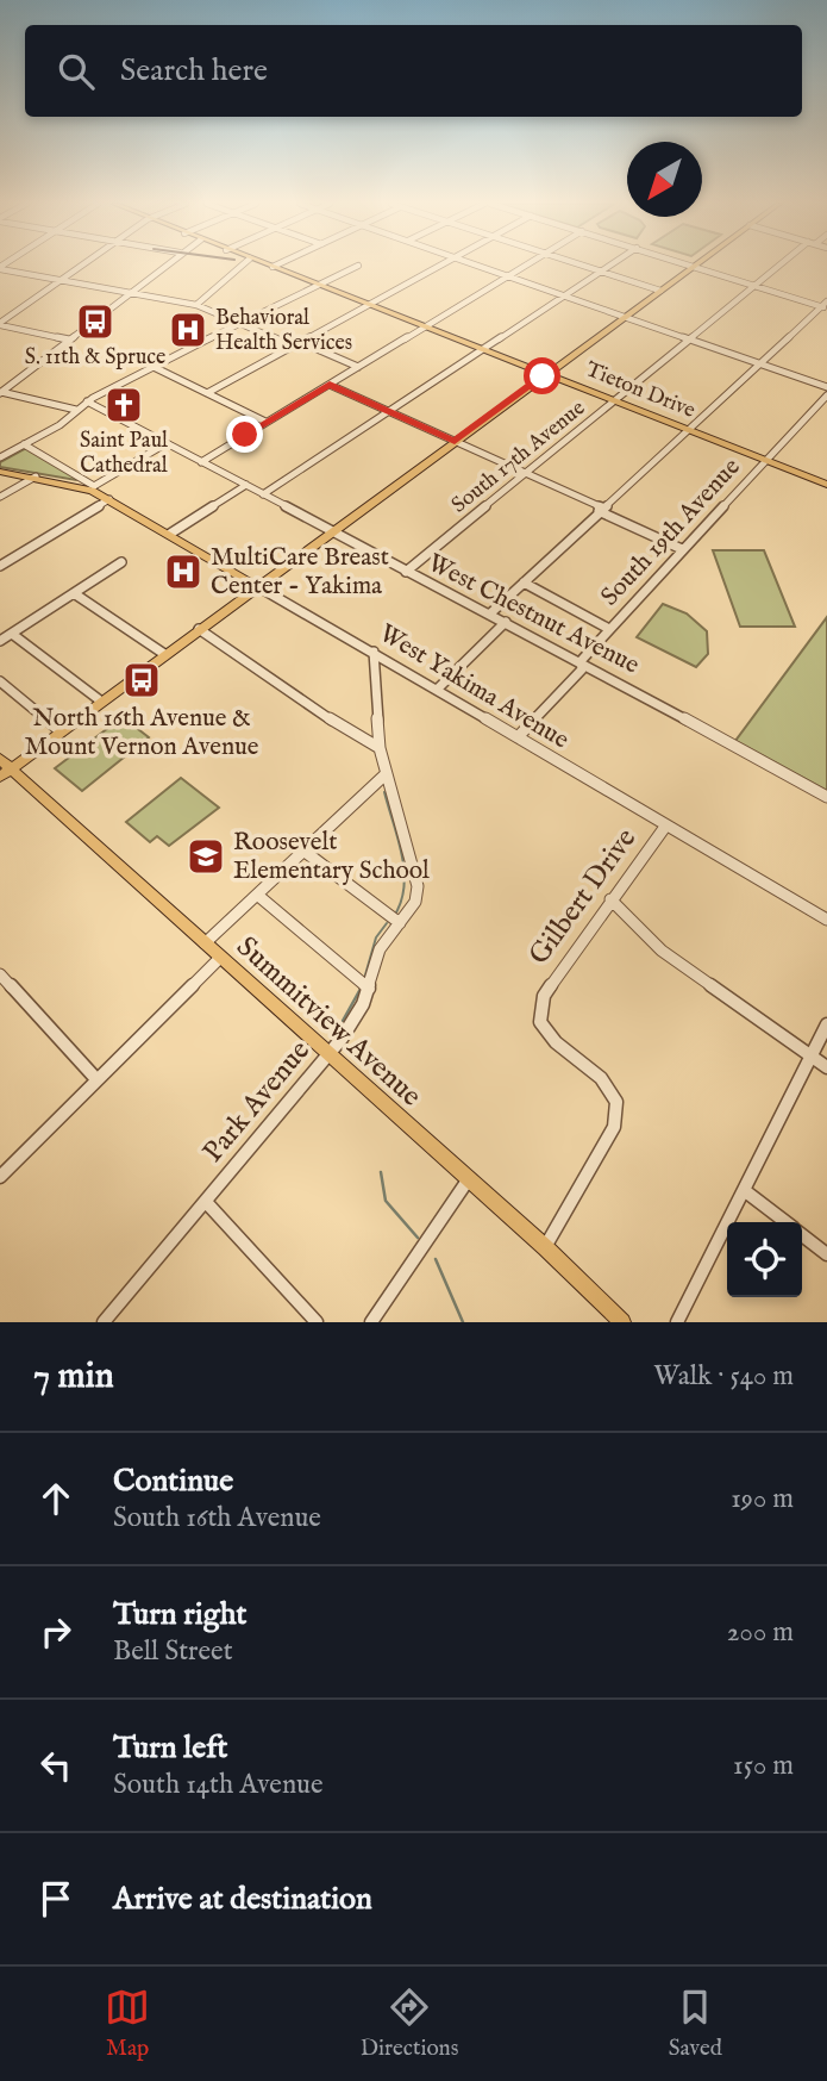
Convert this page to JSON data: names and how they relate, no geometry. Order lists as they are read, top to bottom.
{
  "streets": {
    "main road": ["Tieton Drive", "West Yakima Avenue", "Summitview Avenue"],
    "street": [
      "South 17th Avenue",
      "South 19th Avenue",
      "West Chestnut Avenue",
      "Gilbert Drive",
      "Park Avenue"
    ]
  },
  "crossings": [
    ["Tieton Drive", "South 17th Avenue"],
    ["Tieton Drive", "South 19th Avenue"],
    ["South 17th Avenue", "West Chestnut Avenue"],
    ["South 19th Avenue", "West Chestnut Avenue"],
    ["South 19th Avenue", "West Yakima Avenue"],
    ["West Yakima Avenue", "Gilbert Drive"],
    ["West Yakima Avenue", "Park Avenue"],
    ["Gilbert Drive", "Summitview Avenue"],
    ["Summitview Avenue", "Park Avenue"]
  ],
  "places": {
    "bus stop": ["S. 11th & Spruce", "North 16th Avenue & Mount Vernon Avenue"],
    "hospital": ["Behavioral Health Services", "MultiCare Breast Center - Yakima"],
    "church": ["Saint Paul Cathedral"],
    "school or university": ["Roosevelt Elementary School"]
  },
  "north": "bottom left",
  "page": {
    "search": "Search here",
    "heading": ["7 min", "Walk · 540 m"],
    "list": [
      ["Continue", "South 16th Avenue", "190 m"],
      ["Turn right", "Bell Street", "200 m"],
      ["Turn left", "South 14th Avenue", "150 m"],
      "Arrive at destination"
    ],
    "nav": ["Map", "Directions", "Saved"]
  }
}
